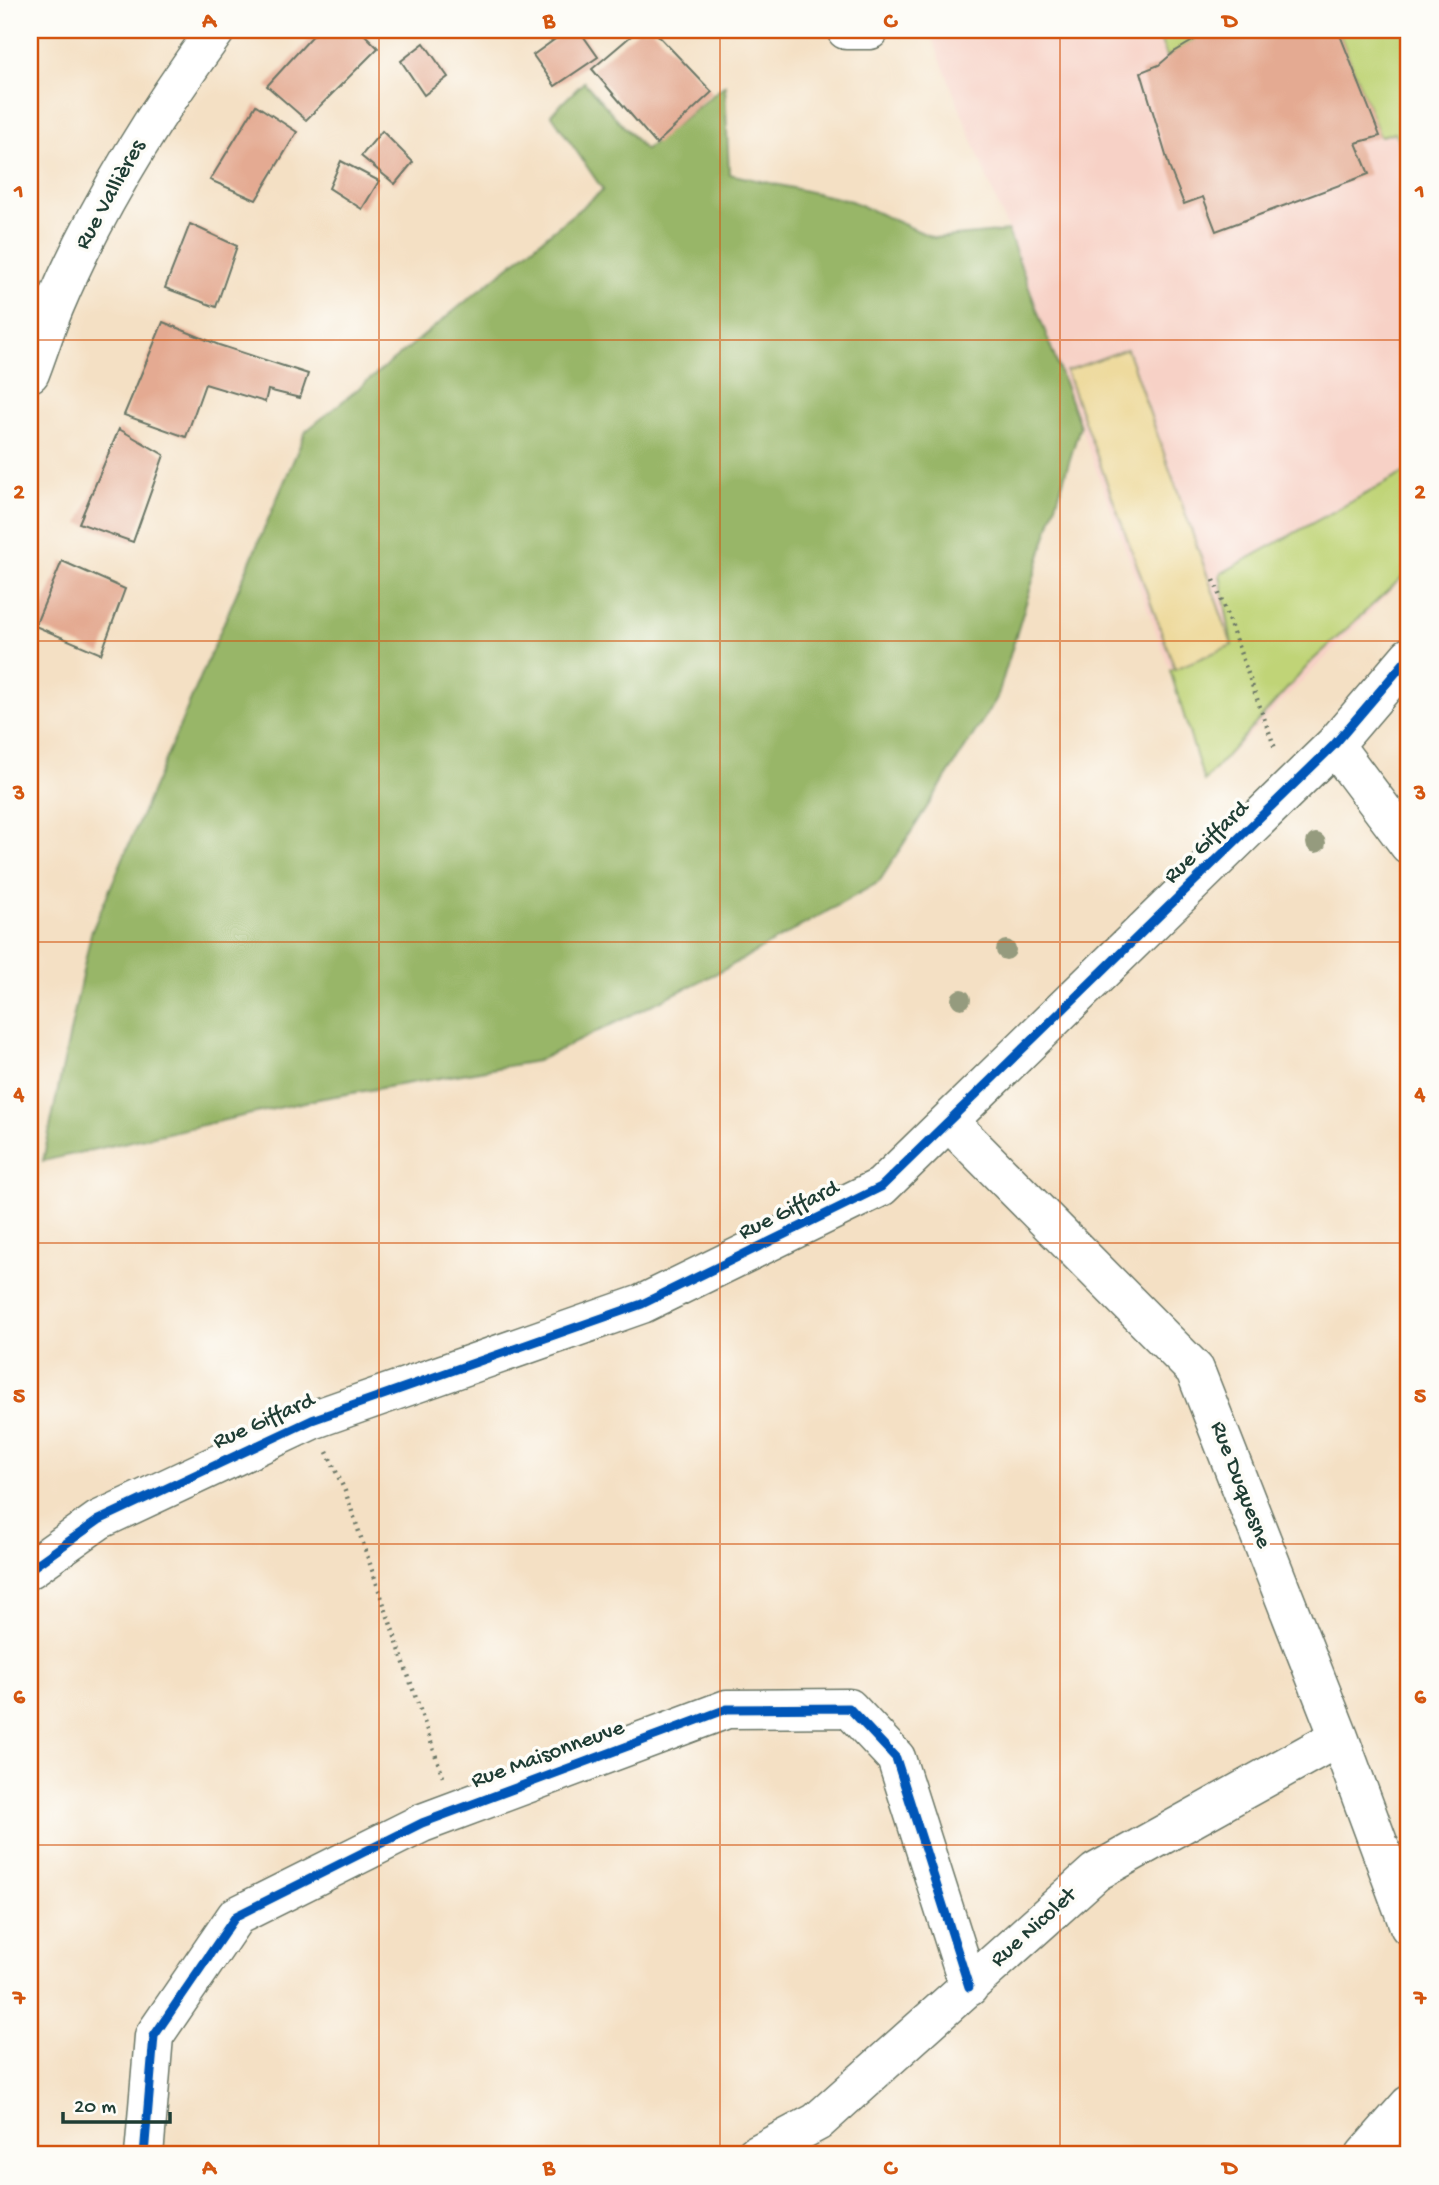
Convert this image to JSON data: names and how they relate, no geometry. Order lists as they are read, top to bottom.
{
  "streets": {
    "street": [
      "Rue Vallières",
      "Rue Giffard",
      "Rue Duquesne",
      "Rue Maisonneuve",
      "Rue Nicolet"
    ]
  },
  "crossings": [
    ["Rue Giffard", "Rue Duquesne"],
    ["Rue Duquesne", "Rue Nicolet"],
    ["Rue Maisonneuve", "Rue Nicolet"]
  ],
  "scale_bar": "20 m",
  "grid": {
    "columns": [
      "A",
      "B",
      "C",
      "D"
    ],
    "rows": [
      "1",
      "2",
      "3",
      "4",
      "5",
      "6",
      "7"
    ]
  }
}
